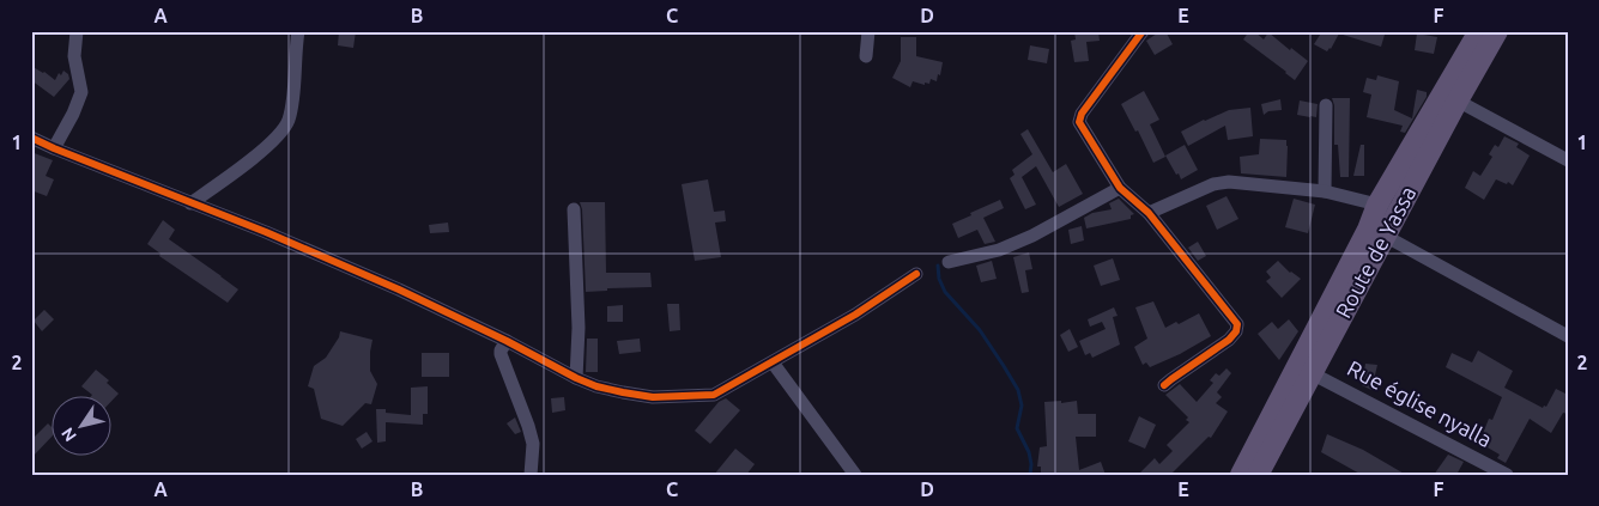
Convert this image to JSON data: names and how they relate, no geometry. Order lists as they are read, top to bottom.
{
  "streets": {
    "main road": ["Route de Yassa"],
    "street": ["Rue église nyalla"]
  },
  "crossings": [
    ["Route de Yassa", "Rue église nyalla"]
  ],
  "north": "bottom left",
  "grid": {
    "columns": [
      "A",
      "B",
      "C",
      "D",
      "E",
      "F"
    ],
    "rows": ["1", "2"]
  }
}
